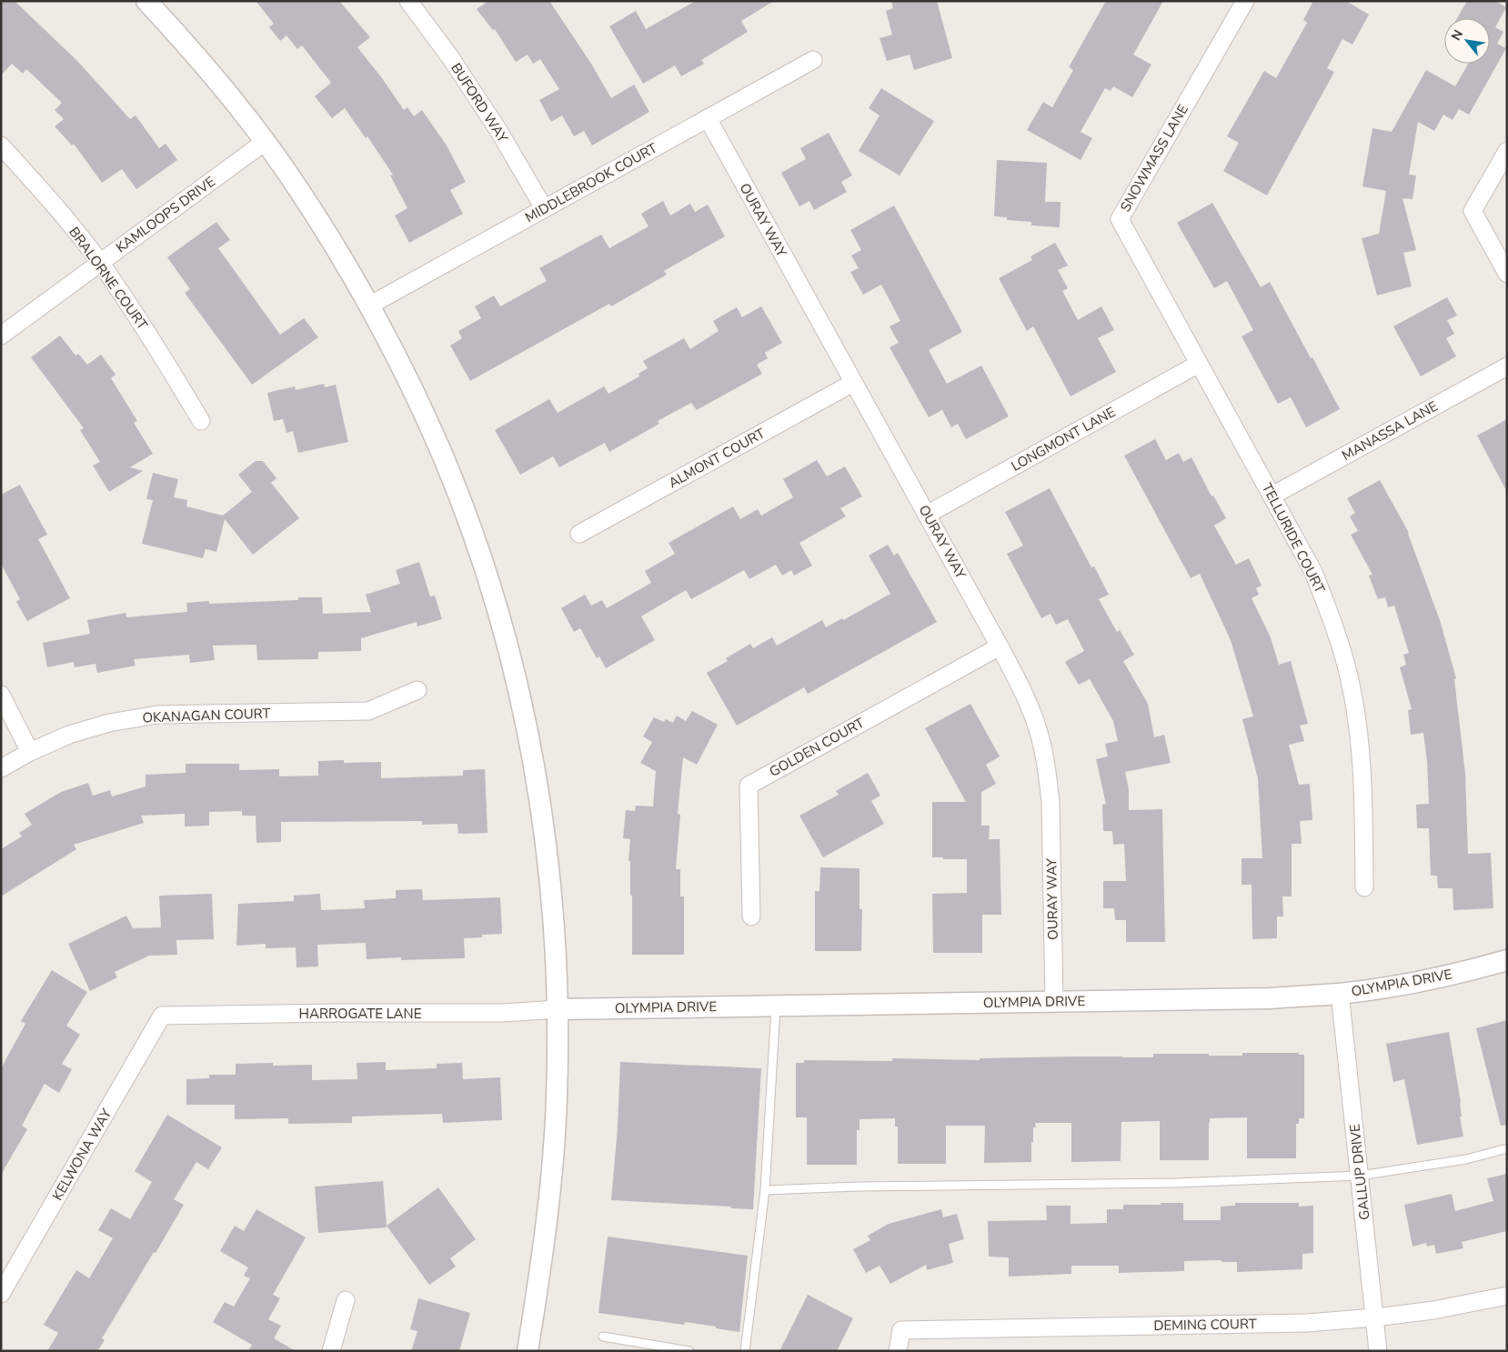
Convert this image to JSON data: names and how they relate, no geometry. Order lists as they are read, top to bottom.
{
  "streets": {
    "street": [
      "BUFORD WAY",
      "SNOWMASS LANE",
      "MIDDLEBROOK COURT",
      "KAMLOOPS DRIVE",
      "OURAY WAY",
      "BRALORNE COURT",
      "MANASSA LANE",
      "LONGMONT LANE",
      "ALMONT COURT",
      "TELLURIDE COURT",
      "OKANAGAN COURT",
      "GOLDEN COURT",
      "OLYMPIA DRIVE",
      "HARROGATE LANE",
      "KELWONA WAY",
      "GALLUP DRIVE",
      "DEMING COURT"
    ]
  },
  "crossings": [
    ["BUFORD WAY", "MIDDLEBROOK COURT"],
    ["SNOWMASS LANE", "LONGMONT LANE"],
    ["SNOWMASS LANE", "TELLURIDE COURT"],
    ["MIDDLEBROOK COURT", "OURAY WAY"],
    ["KAMLOOPS DRIVE", "BRALORNE COURT"],
    ["OURAY WAY", "LONGMONT LANE"],
    ["OURAY WAY", "ALMONT COURT"],
    ["OURAY WAY", "GOLDEN COURT"],
    ["OURAY WAY", "OLYMPIA DRIVE"],
    ["MANASSA LANE", "TELLURIDE COURT"],
    ["LONGMONT LANE", "TELLURIDE COURT"],
    ["OLYMPIA DRIVE", "HARROGATE LANE"],
    ["OLYMPIA DRIVE", "GALLUP DRIVE"],
    ["HARROGATE LANE", "KELWONA WAY"],
    ["GALLUP DRIVE", "DEMING COURT"]
  ],
  "north": "top left"
}
